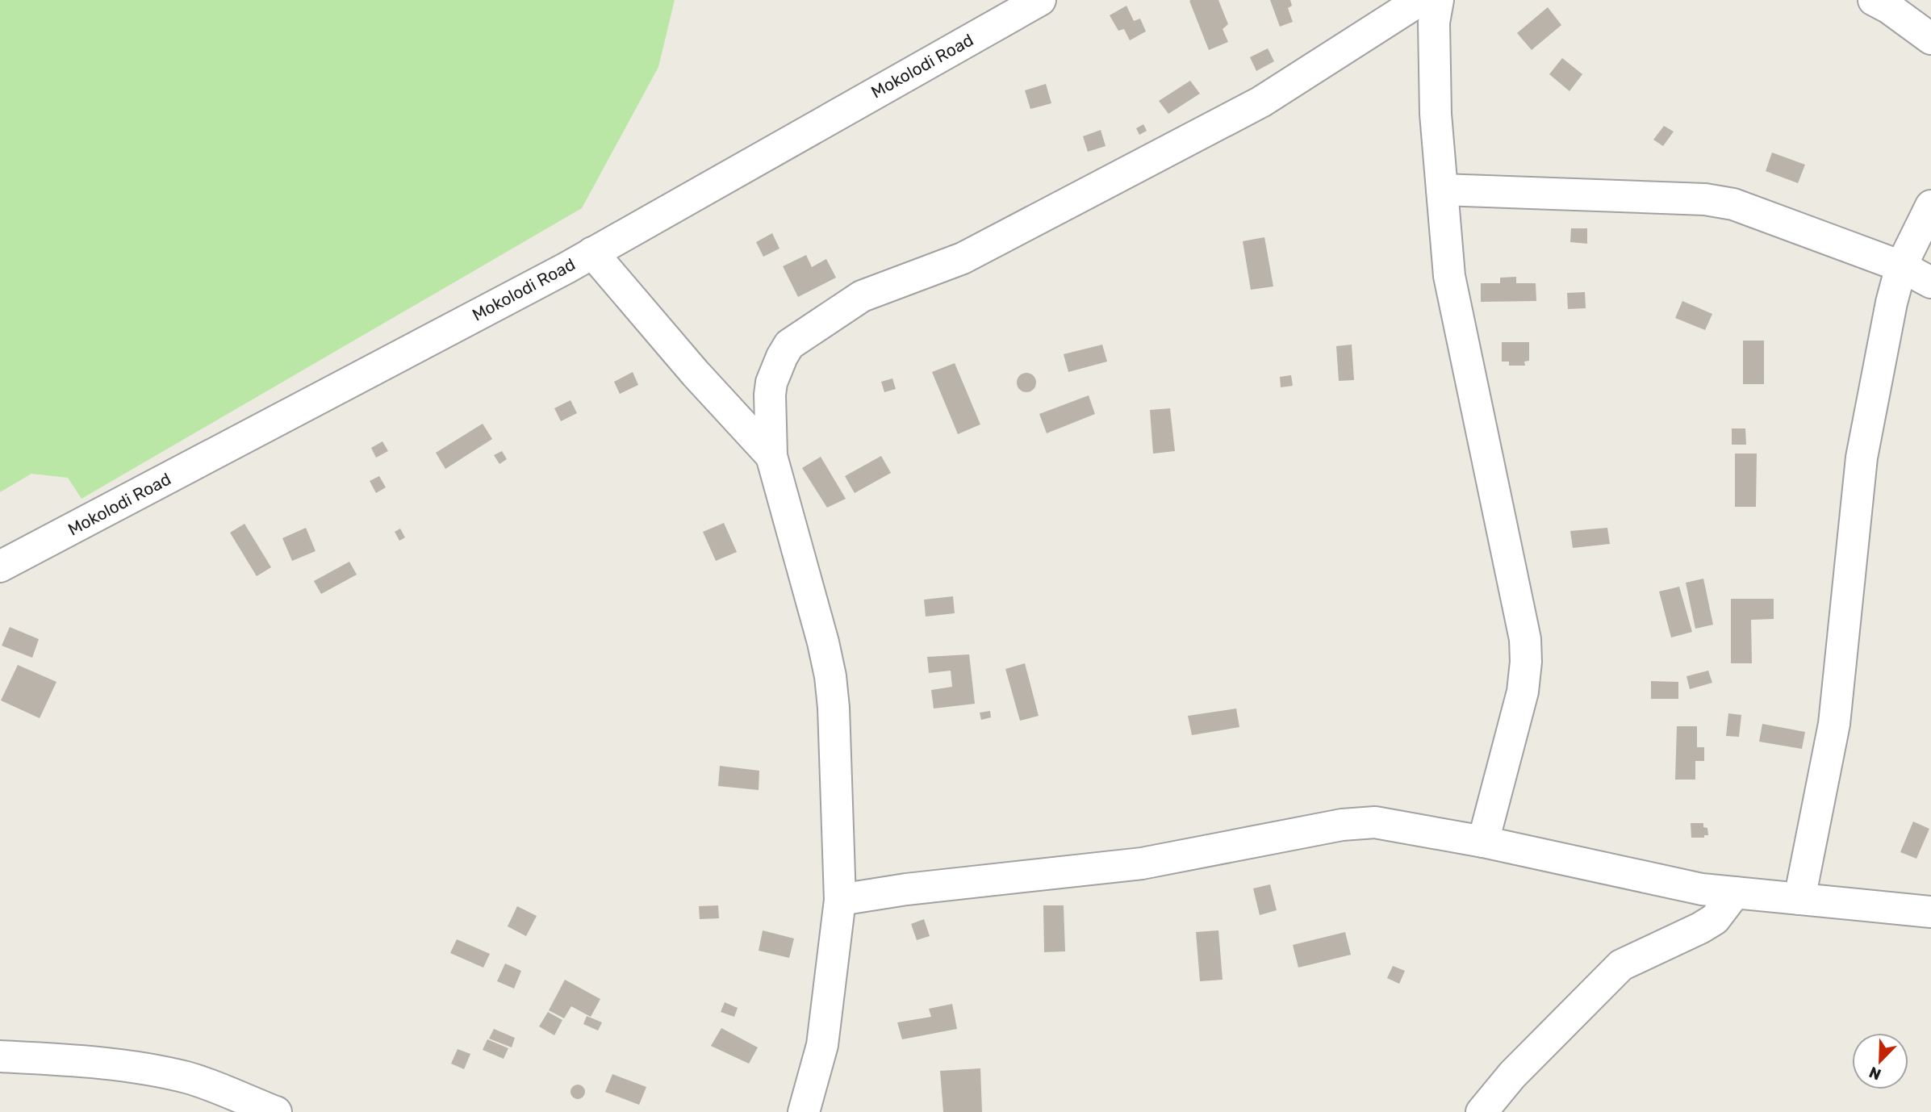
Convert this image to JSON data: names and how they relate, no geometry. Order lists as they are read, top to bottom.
{
  "streets": {
    "street": ["Mokolodi Road"]
  },
  "north": "bottom left"
}
